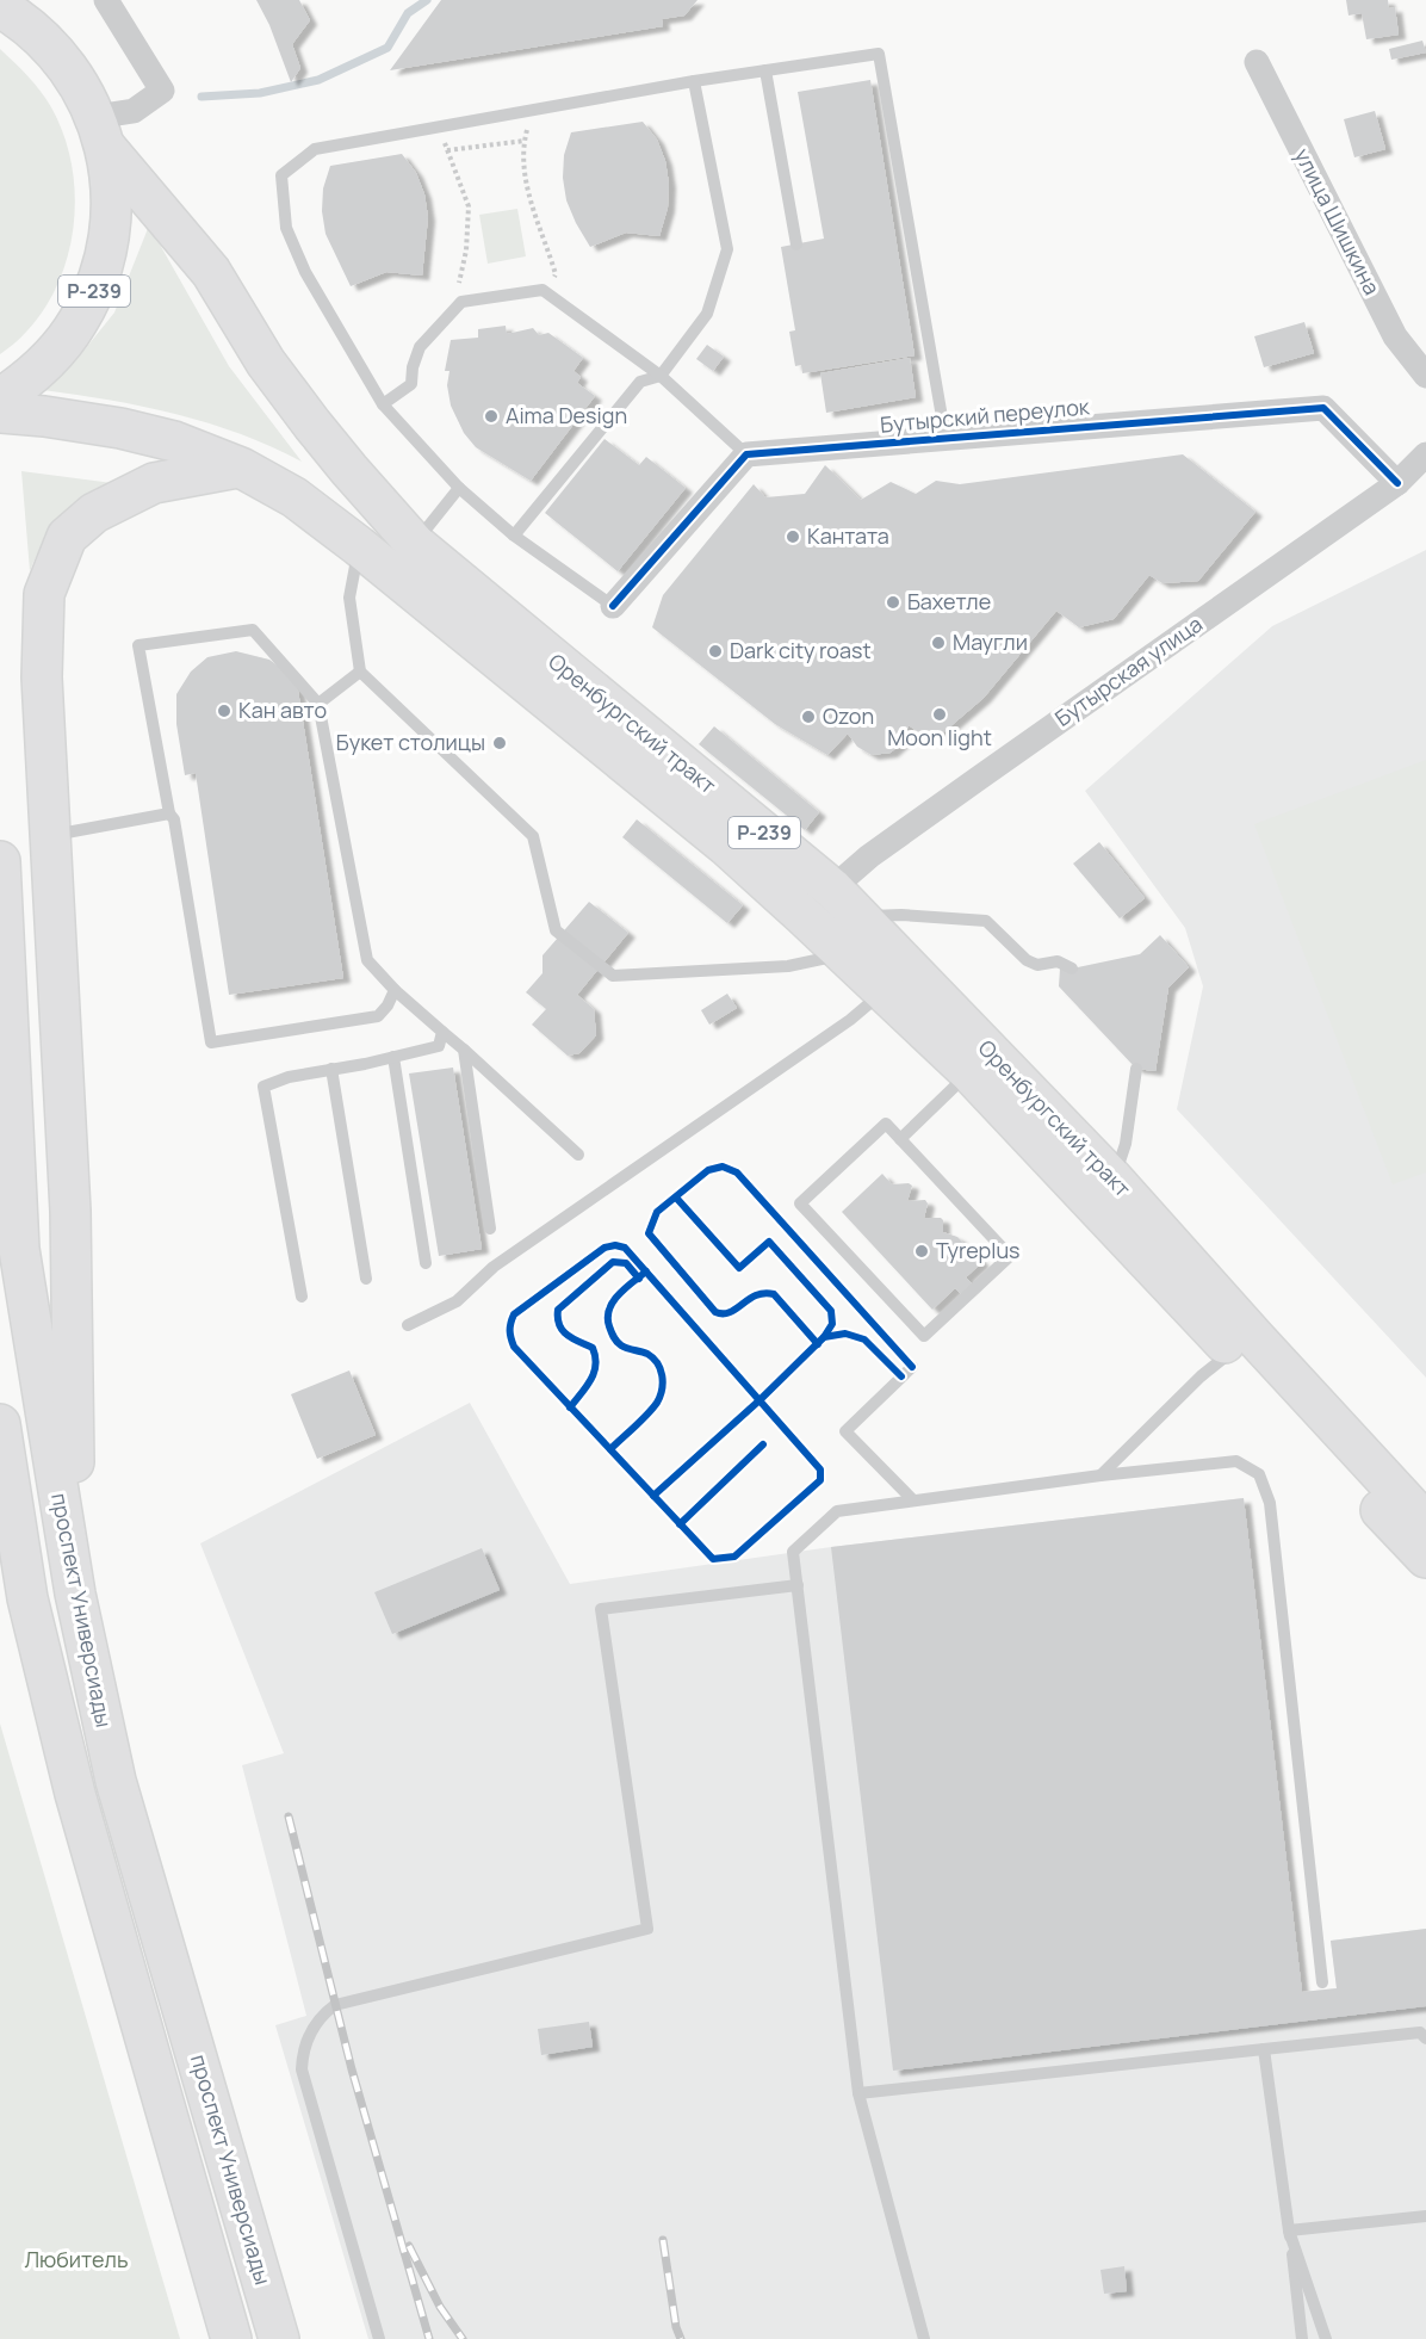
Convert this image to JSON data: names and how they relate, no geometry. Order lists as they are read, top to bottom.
{
  "streets": {
    "main road": ["Р-239", "Оренбургский тракт", "проспект Универсиады"],
    "street": ["улица Шишкина", "Бутырский переулок", "Бутырская улица"]
  },
  "crossings": [
    ["Р-239", "Оренбургский тракт"],
    ["Бутырский переулок", "Бутырская улица"],
    ["Бутырская улица", "Оренбургский тракт"]
  ],
  "parks": ["Любитель"],
  "places": [
    "Aima Design",
    "Кантата",
    "Бахетле",
    "Маугли",
    "Dark city roast",
    "Кан авто",
    "Moon light",
    "Ozon",
    "Букет столицы",
    "Tyreplus"
  ]
}
